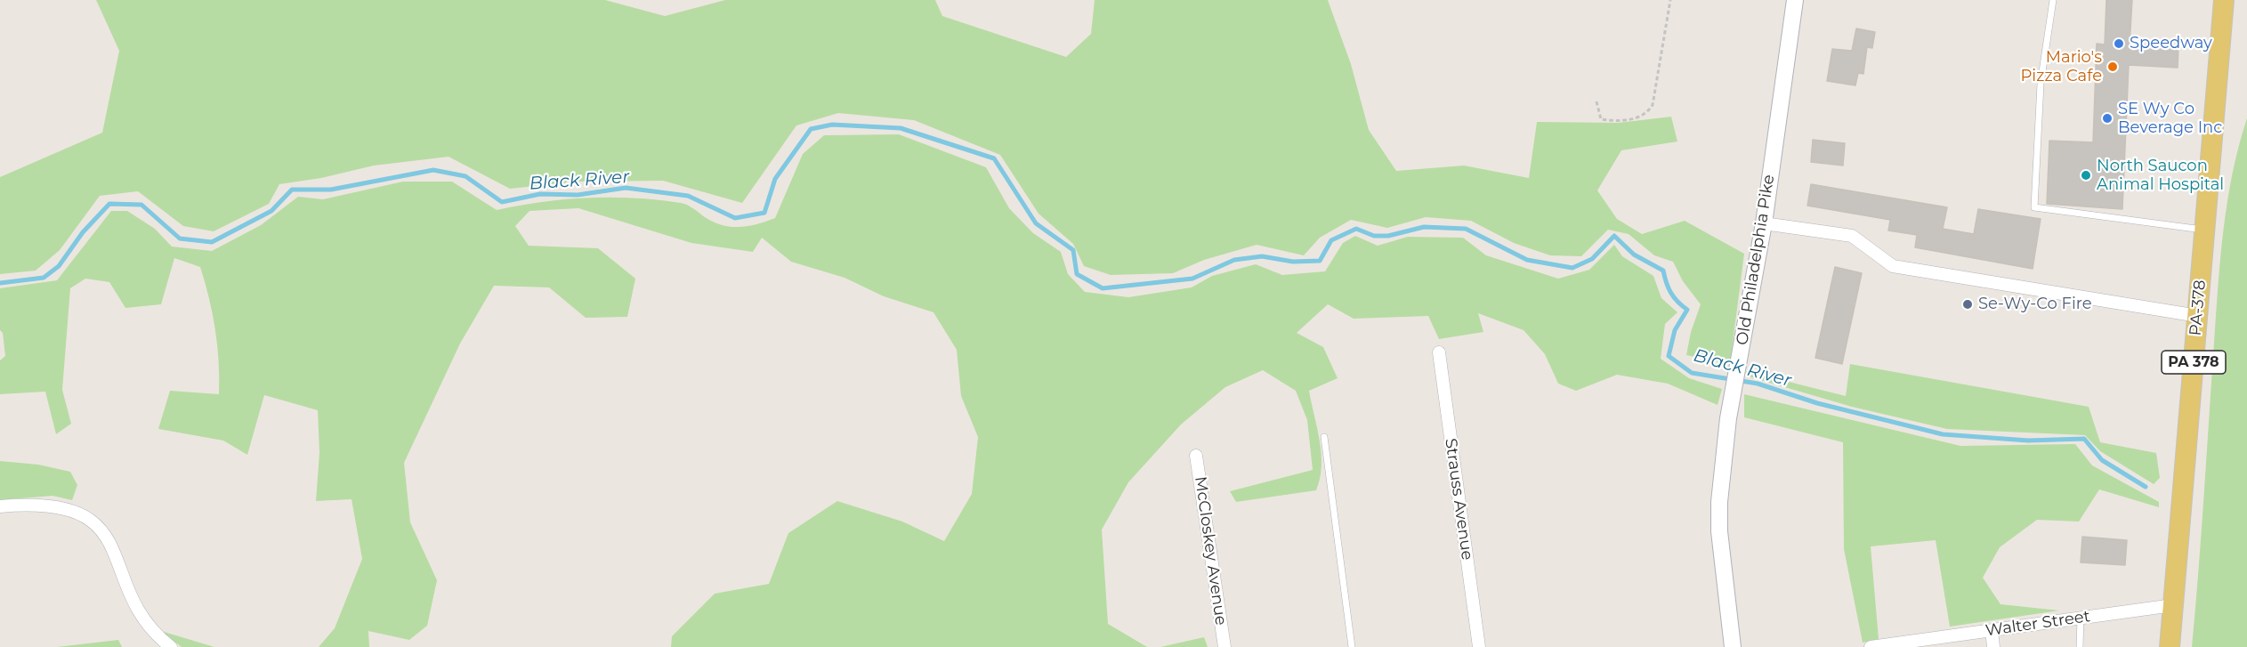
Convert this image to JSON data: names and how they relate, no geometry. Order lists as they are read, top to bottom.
{
  "streets": {
    "main road": ["PA-378", "PA 378"],
    "street": [
      "Old Philadelphia Pike",
      "Strauss Avenue",
      "McCloskey Avenue",
      "Walter Street"
    ]
  },
  "crossings": [
    ["PA-378", "Walter Street"]
  ],
  "water": ["Black River"],
  "places": [
    "Speedway",
    "Mario's Pizza Cafe",
    "SE Wy Co Beverage Inc",
    "North Saucon Animal Hospital",
    "Se-Wy-Co Fire"
  ]
}
